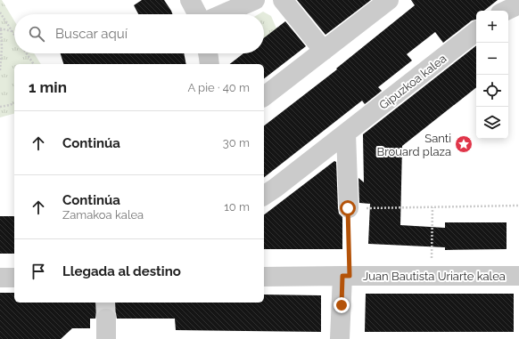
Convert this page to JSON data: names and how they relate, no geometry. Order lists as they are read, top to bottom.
{
  "streets": {
    "street": ["Gipuzkoa kalea", "Juan Bautista Uriarte kalea"]
  },
  "places": {
    "place": ["Santi Brouard plaza"]
  },
  "page": {
    "map_buttons": ["+", "−"],
    "search": "Buscar aquí",
    "heading": ["1 min", "A pie · 40 m"],
    "list": [
      ["Continúa", "30 m"],
      ["Continúa", "Zamakoa kalea", "10 m"],
      "Llegada al destino"
    ]
  }
}
